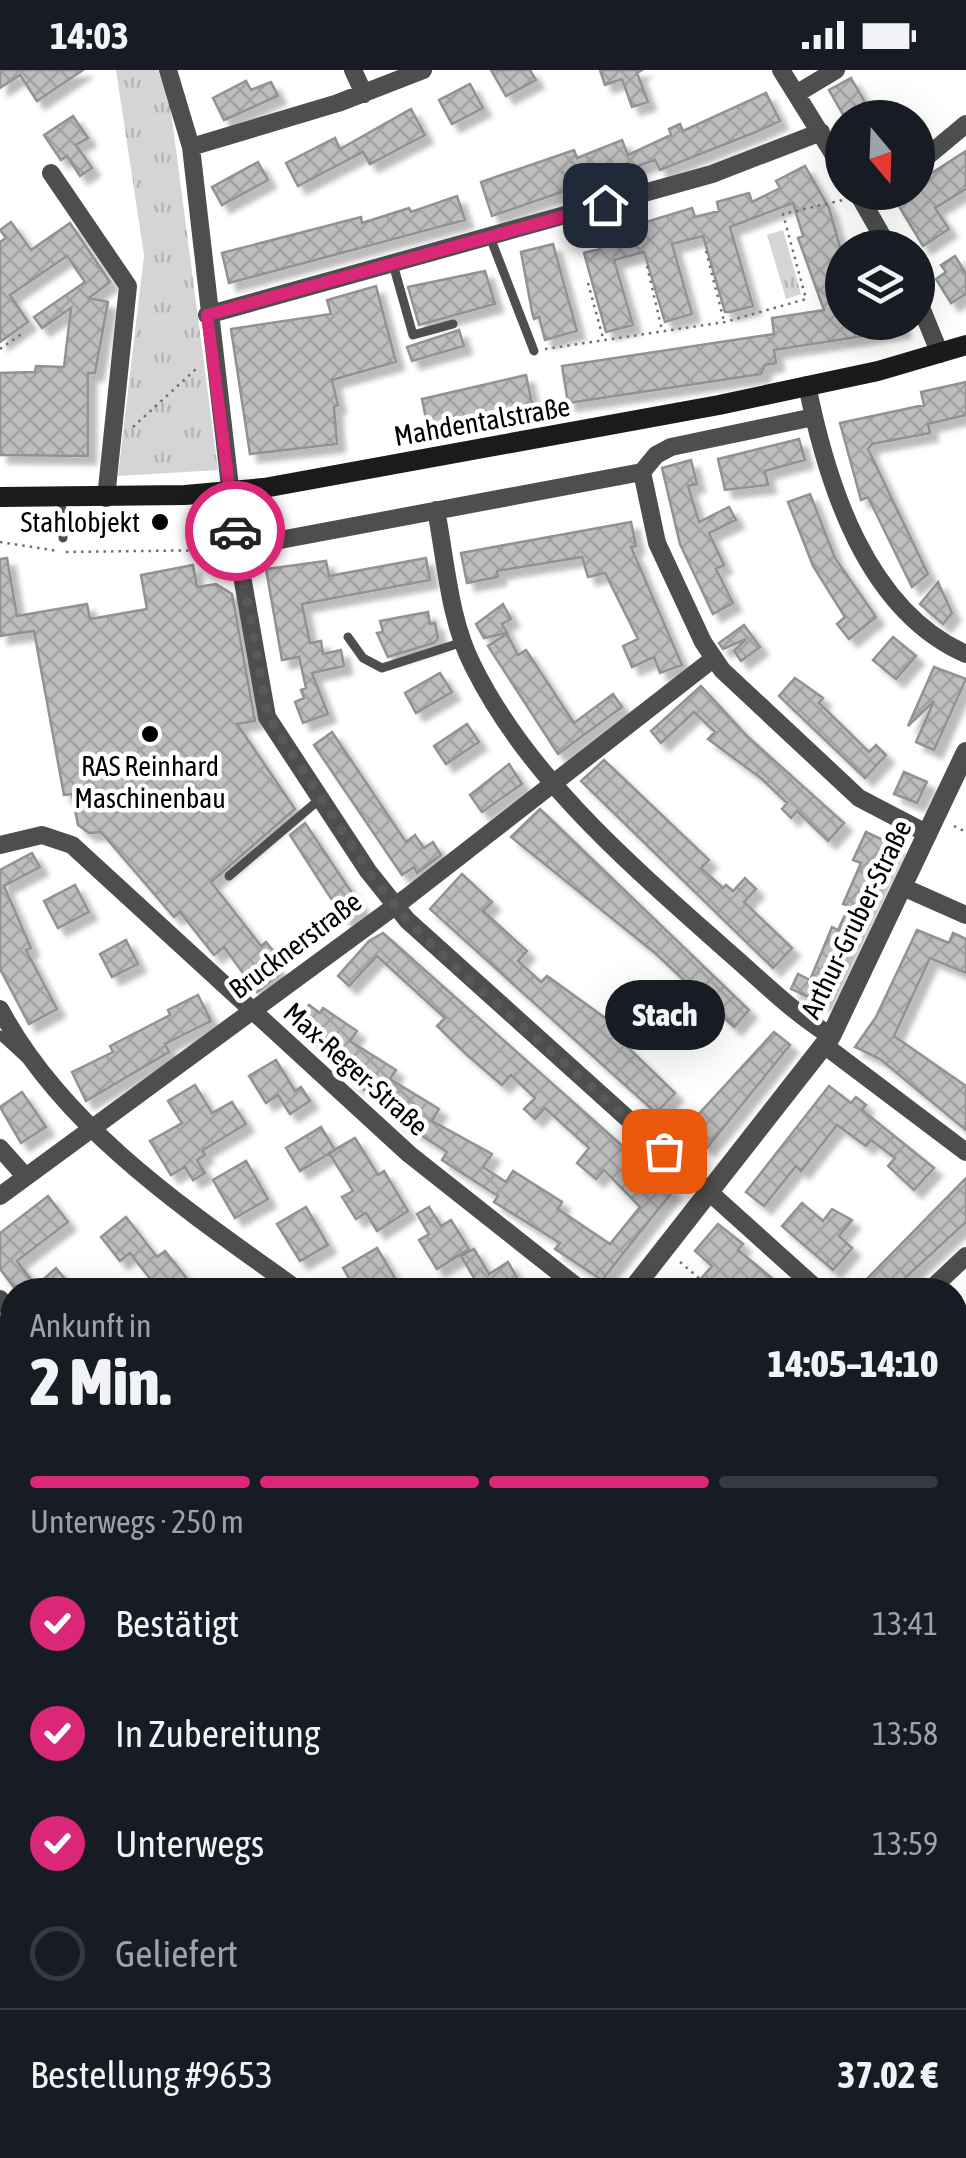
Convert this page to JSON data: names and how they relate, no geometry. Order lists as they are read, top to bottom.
{
  "streets": {
    "main road": ["Mahdentalstraße"],
    "street": ["Arthur-Gruber-Straße", "Brucknerstraße", "Max-Reger-Straße"]
  },
  "crossings": [
    ["Brucknerstraße", "Max-Reger-Straße"]
  ],
  "places": ["Stahlobjekt", "RAS Reinhard Maschinenbau", "Stach"],
  "north": "bottom",
  "page": {
    "status": "14:03",
    "bubble": "Stach",
    "heading": ["2 Min.", "Ankunft in", "14:05–14:10"],
    "panel": ["Bestellung #9653", "37.02 €"],
    "bar": "Unterwegs · 250 m",
    "list": [
      ["Bestätigt", "13:41"],
      ["In Zubereitung", "13:58"],
      ["Unterwegs", "13:59"],
      "Geliefert"
    ]
  }
}
